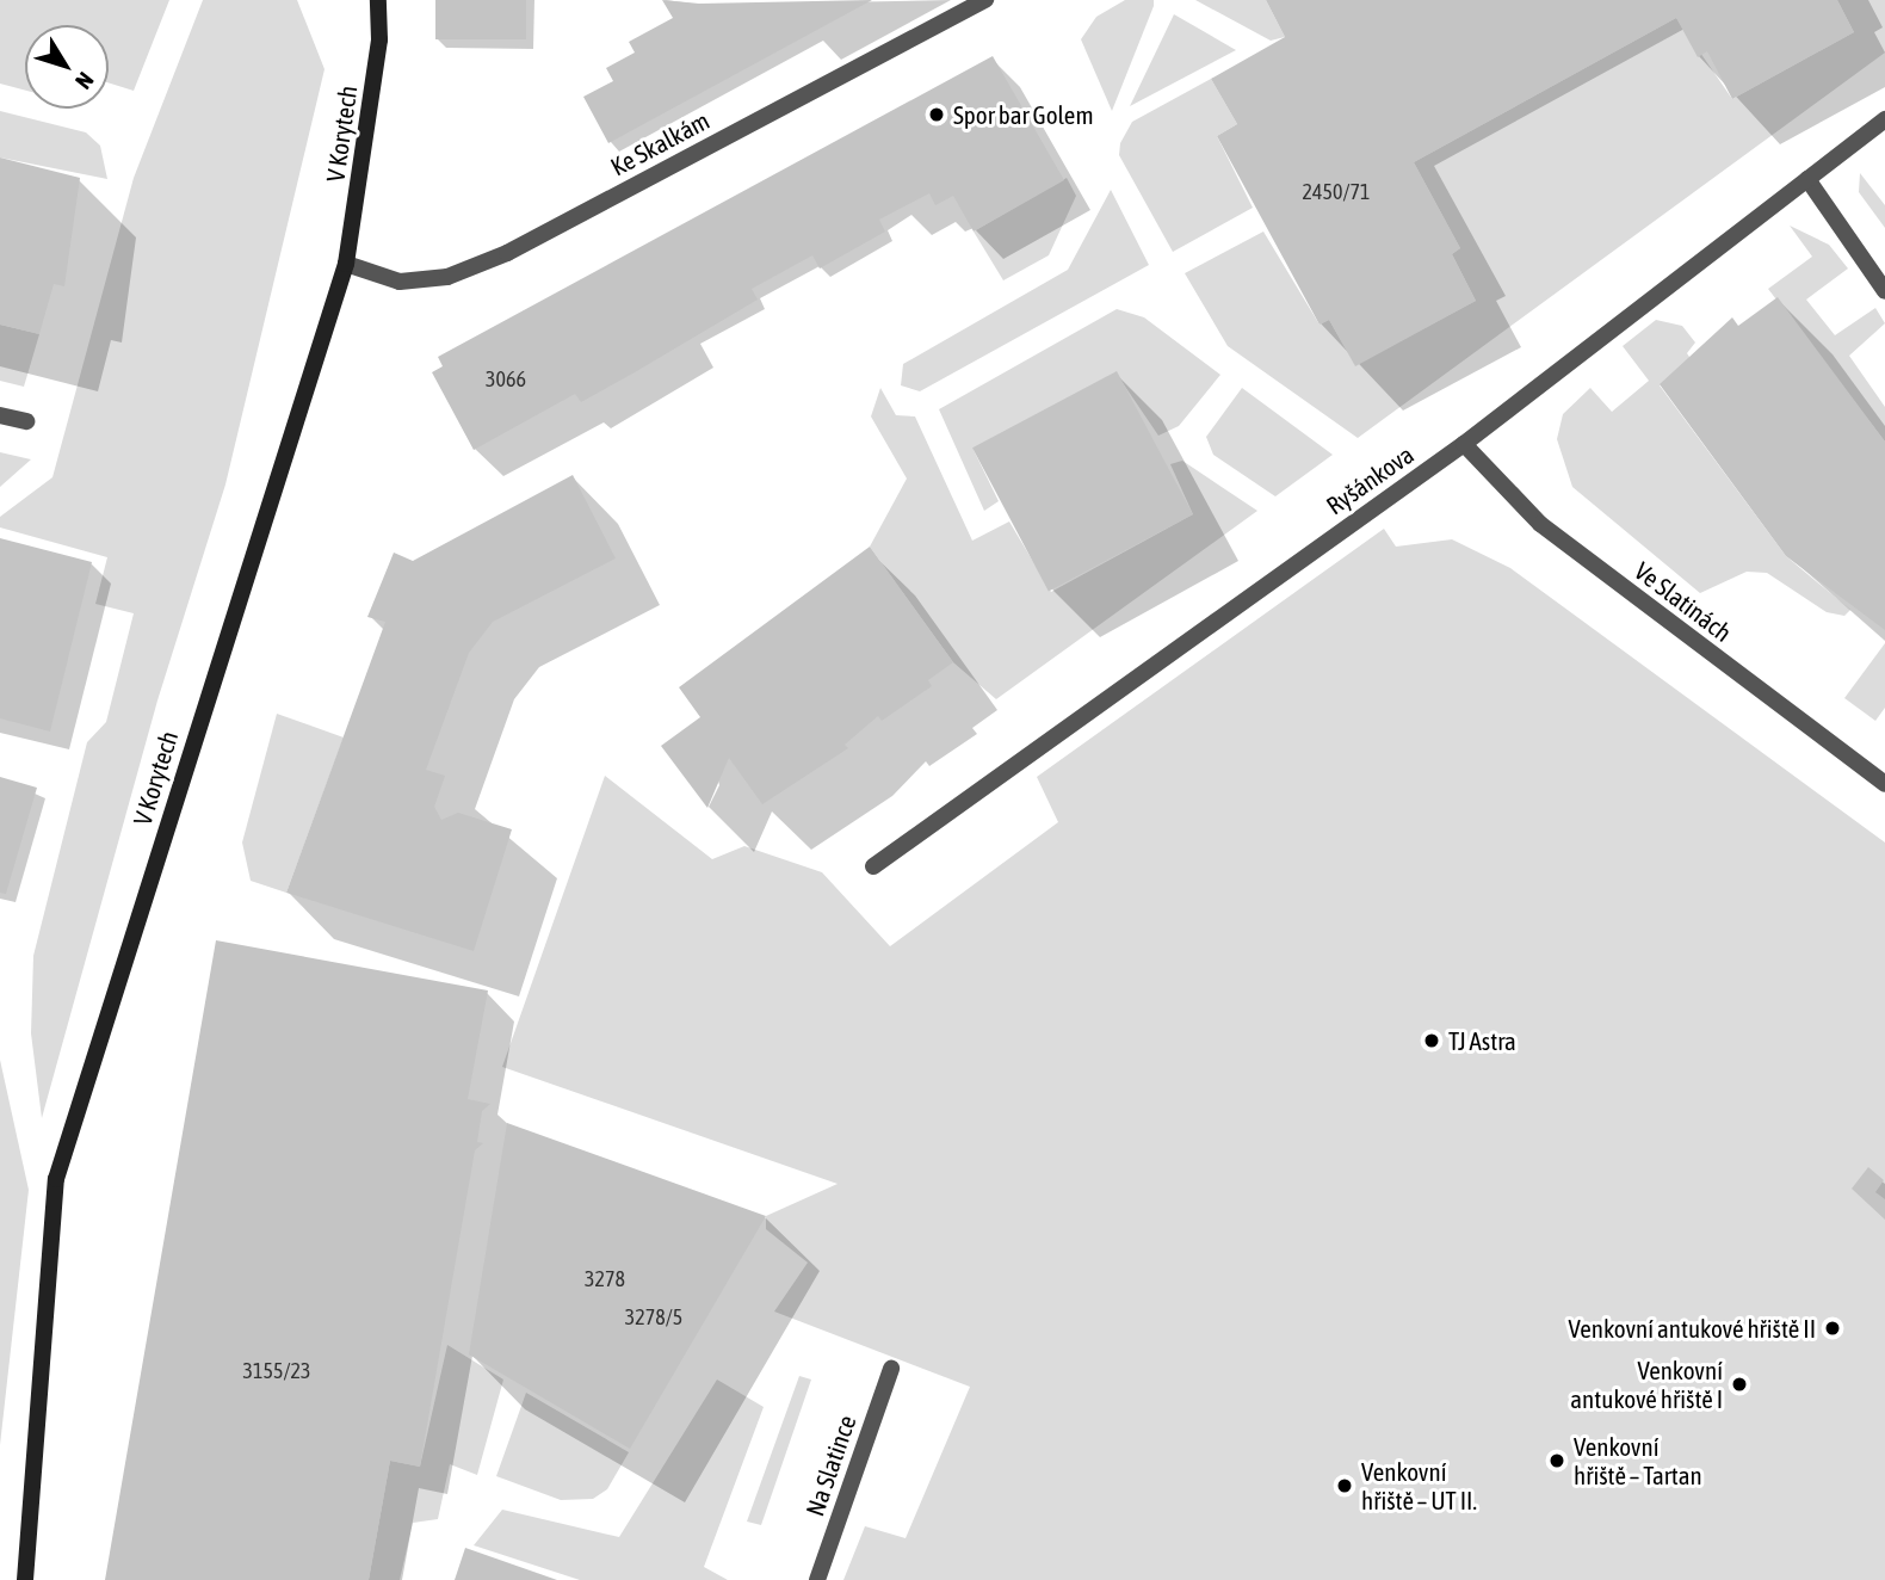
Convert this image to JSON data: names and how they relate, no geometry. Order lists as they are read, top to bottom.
{
  "streets": {
    "street": [
      "V Korytech",
      "Ke Skalkám",
      "Ryšánkova",
      "Ve Slatinách",
      "Na Slatince"
    ]
  },
  "crossings": [
    ["V Korytech", "Ke Skalkám"],
    ["Ryšánkova", "Ve Slatinách"]
  ],
  "places": [
    "Spor bar Golem",
    "TJ Astra",
    "Venkovní antukové hřiště II",
    "Venkovní antukové hřiště I",
    "Venkovní hřiště – Tartan",
    "Venkovní hřiště – UT II."
  ],
  "house_numbers": [
    "2450/71",
    "3066",
    "3278",
    "3278/5",
    "3155/23"
  ],
  "north": "bottom right"
}
